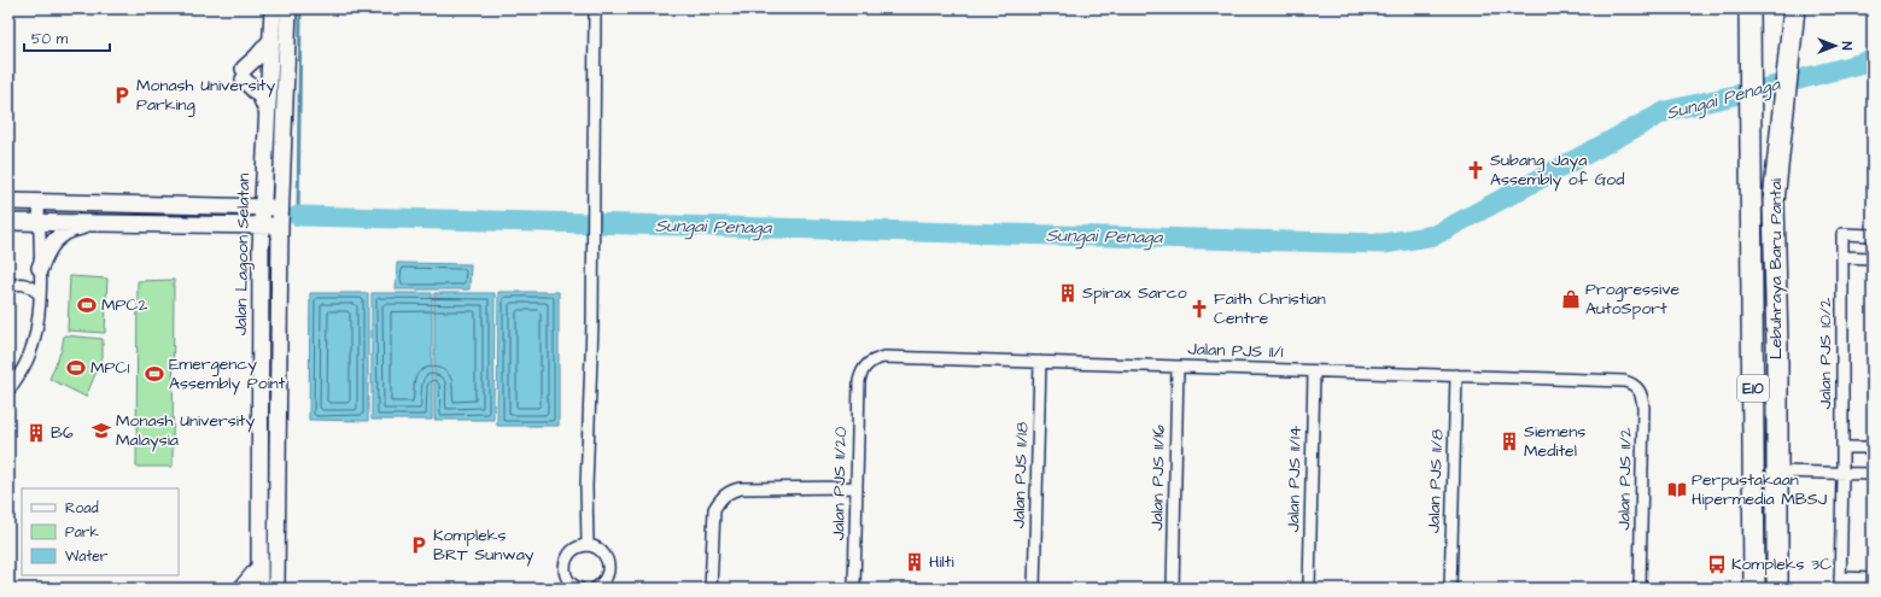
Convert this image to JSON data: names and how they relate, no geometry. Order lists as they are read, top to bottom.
{
  "streets": {
    "highway": ["Lebuhraya Baru Pantai", "E10"],
    "main road": ["Jalan Lagoon Selatan"],
    "street": [
      "Jalan PJS 11/1",
      "Jalan PJS 10/2",
      "Jalan PJS 11/18",
      "Jalan PJS 11/16",
      "Jalan PJS 11/14",
      "Jalan PJS 11/2",
      "Jalan PJS 11/8",
      "Jalan PJS 11/20"
    ]
  },
  "crossings": [
    ["Jalan PJS 11/1", "Jalan PJS 11/18"],
    ["Jalan PJS 11/1", "Jalan PJS 11/16"],
    ["Jalan PJS 11/1", "Jalan PJS 11/14"],
    ["Jalan PJS 11/1", "Jalan PJS 11/2"],
    ["Jalan PJS 11/1", "Jalan PJS 11/8"],
    ["Jalan PJS 11/1", "Jalan PJS 11/20"]
  ],
  "water": ["Sungai Penaga"],
  "places": {
    "parking": ["Monash University Parking", "Kompleks BRT Sunway"],
    "church": ["Subang Jaya Assembly of God", "Faith Christian Centre"],
    "building": [
      "Spirax Sarco",
      "B6",
      "Siemens Meditel",
      "Hilti"
    ],
    "shop": ["Progressive AutoSport"],
    "sports": ["MPC2", "MPC1", "Emergency Assembly Point"],
    "school or university": ["Monash University Malaysia"],
    "library": ["Perpustakaan Hipermedia MBSJ"],
    "bus stop": ["Kompleks 3C"]
  },
  "legend": ["Road", "Park", "Water"],
  "scale_bar": "50 m",
  "north": "right"
}
